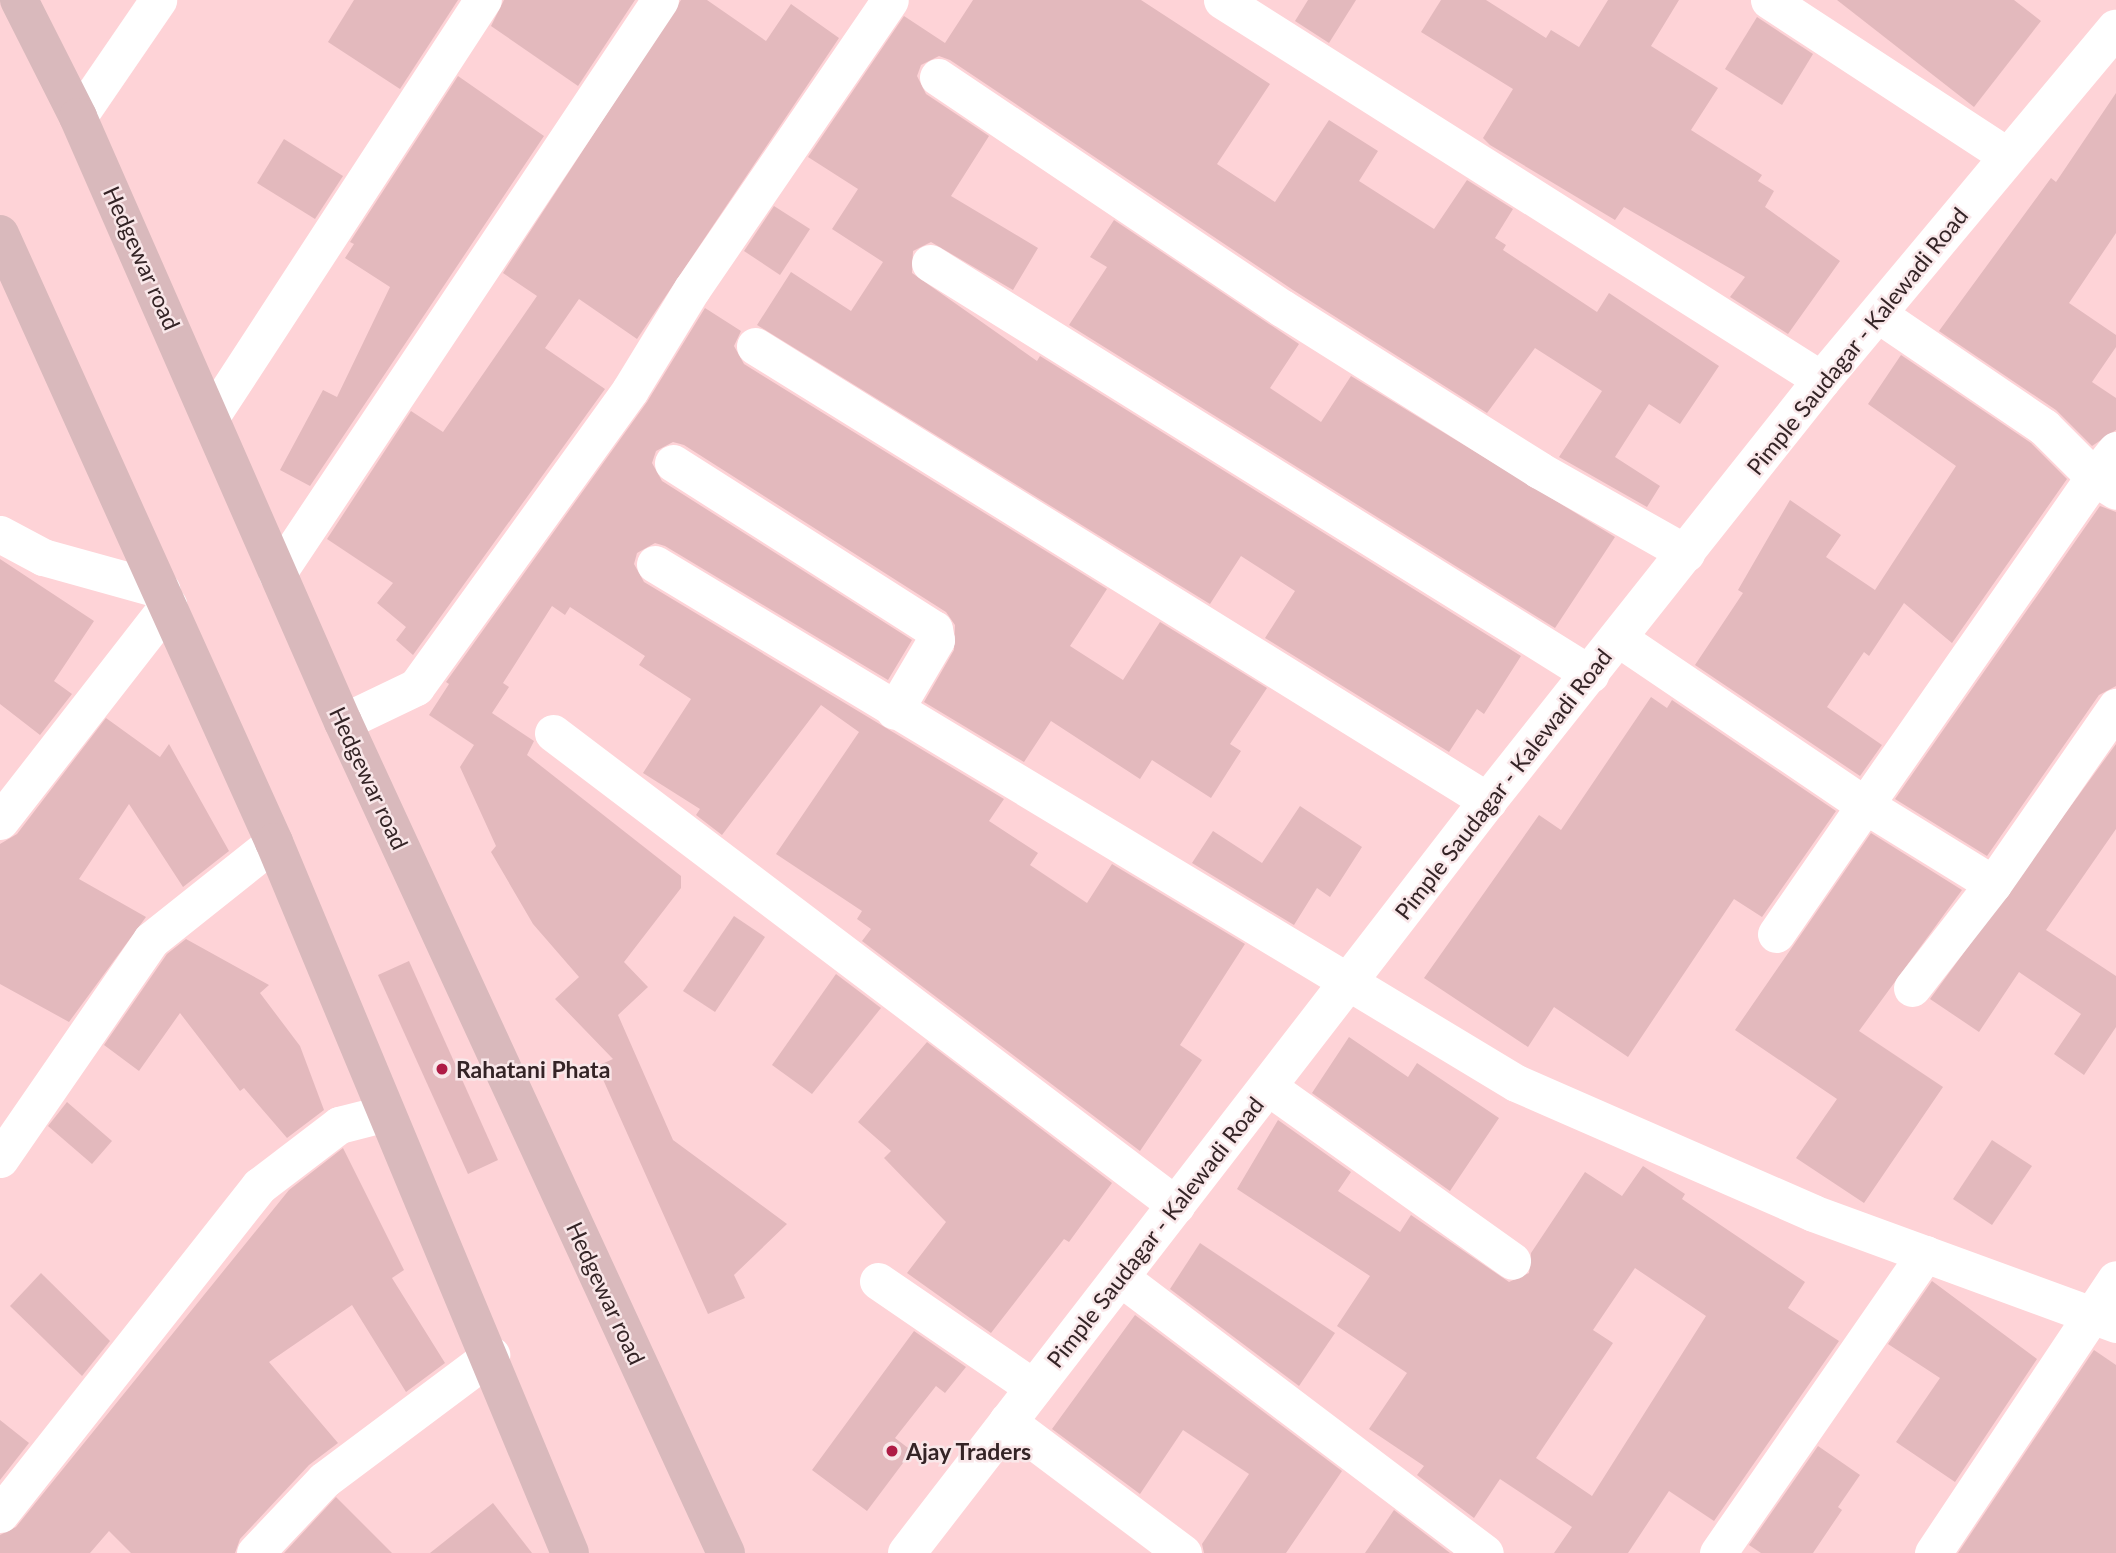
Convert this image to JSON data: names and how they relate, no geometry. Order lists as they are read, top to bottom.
{
  "streets": {
    "main road": ["Hedgewar road", "Pimple Saudagar - Kalewadi Road"]
  },
  "places": ["Rahatani Phata", "Ajay Traders"]
}
